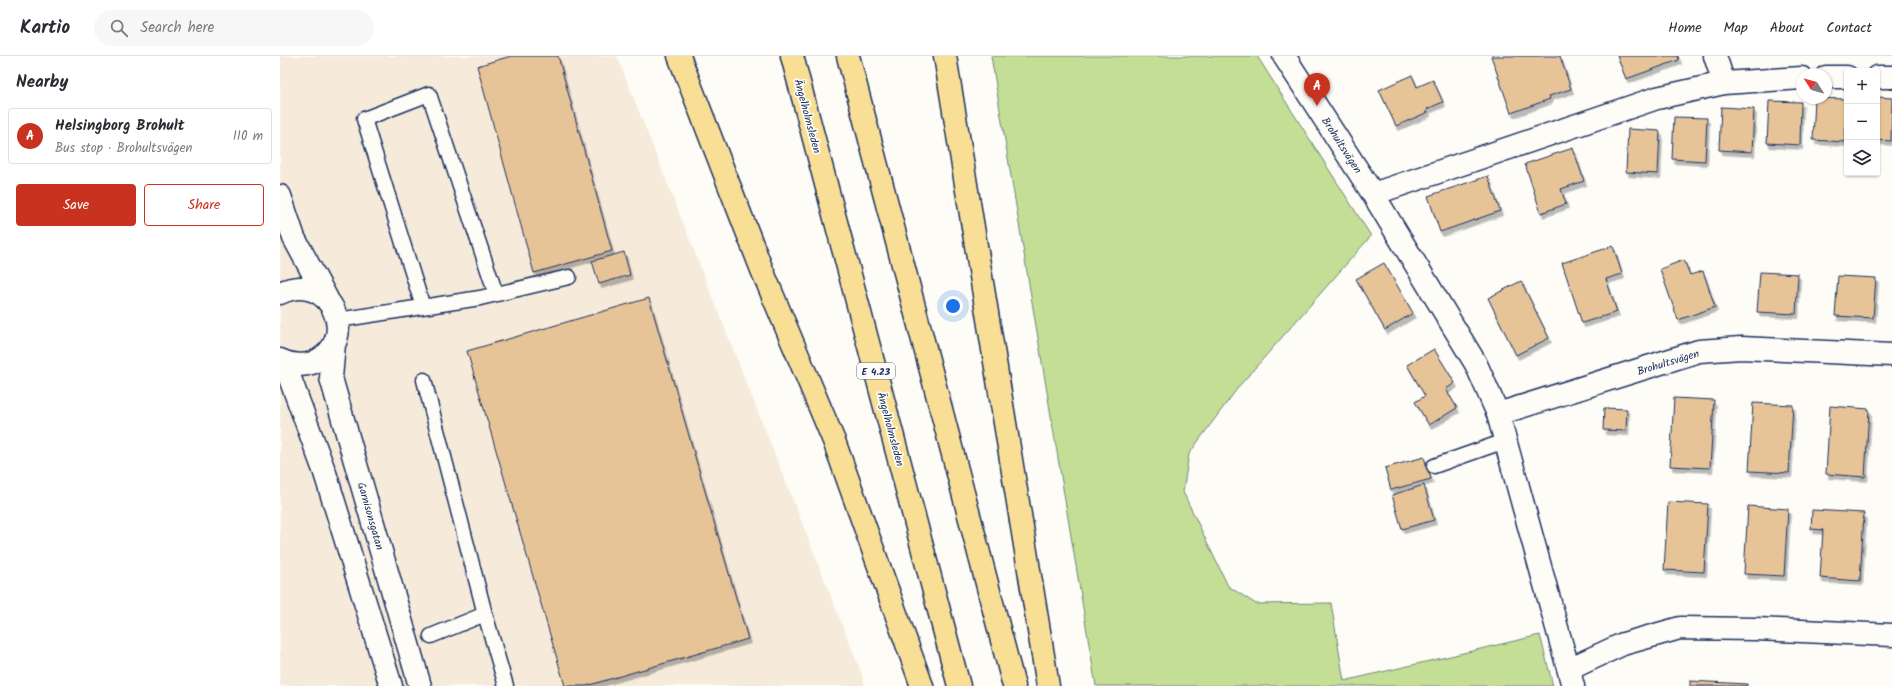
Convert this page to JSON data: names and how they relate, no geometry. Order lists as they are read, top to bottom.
{
  "streets": {
    "highway": ["Ängelholmsleden", "E 4.23"],
    "street": ["Brohultsvägen", "Garnisonsgatan"]
  },
  "north": "top left",
  "page": {
    "header": "Kartio",
    "search": "Search here",
    "nav": [
      "Home",
      "Map",
      "About",
      "Contact"
    ],
    "heading": "Nearby",
    "map_buttons": ["+", "−"],
    "pins": "A",
    "list": [
      {
        "mark": "A",
        "name": "Helsingborg Brohult",
        "note": "Bus stop · Brohultsvägen",
        "value": "110 m"
      }
    ],
    "buttons": ["Save", "Share"]
  }
}
